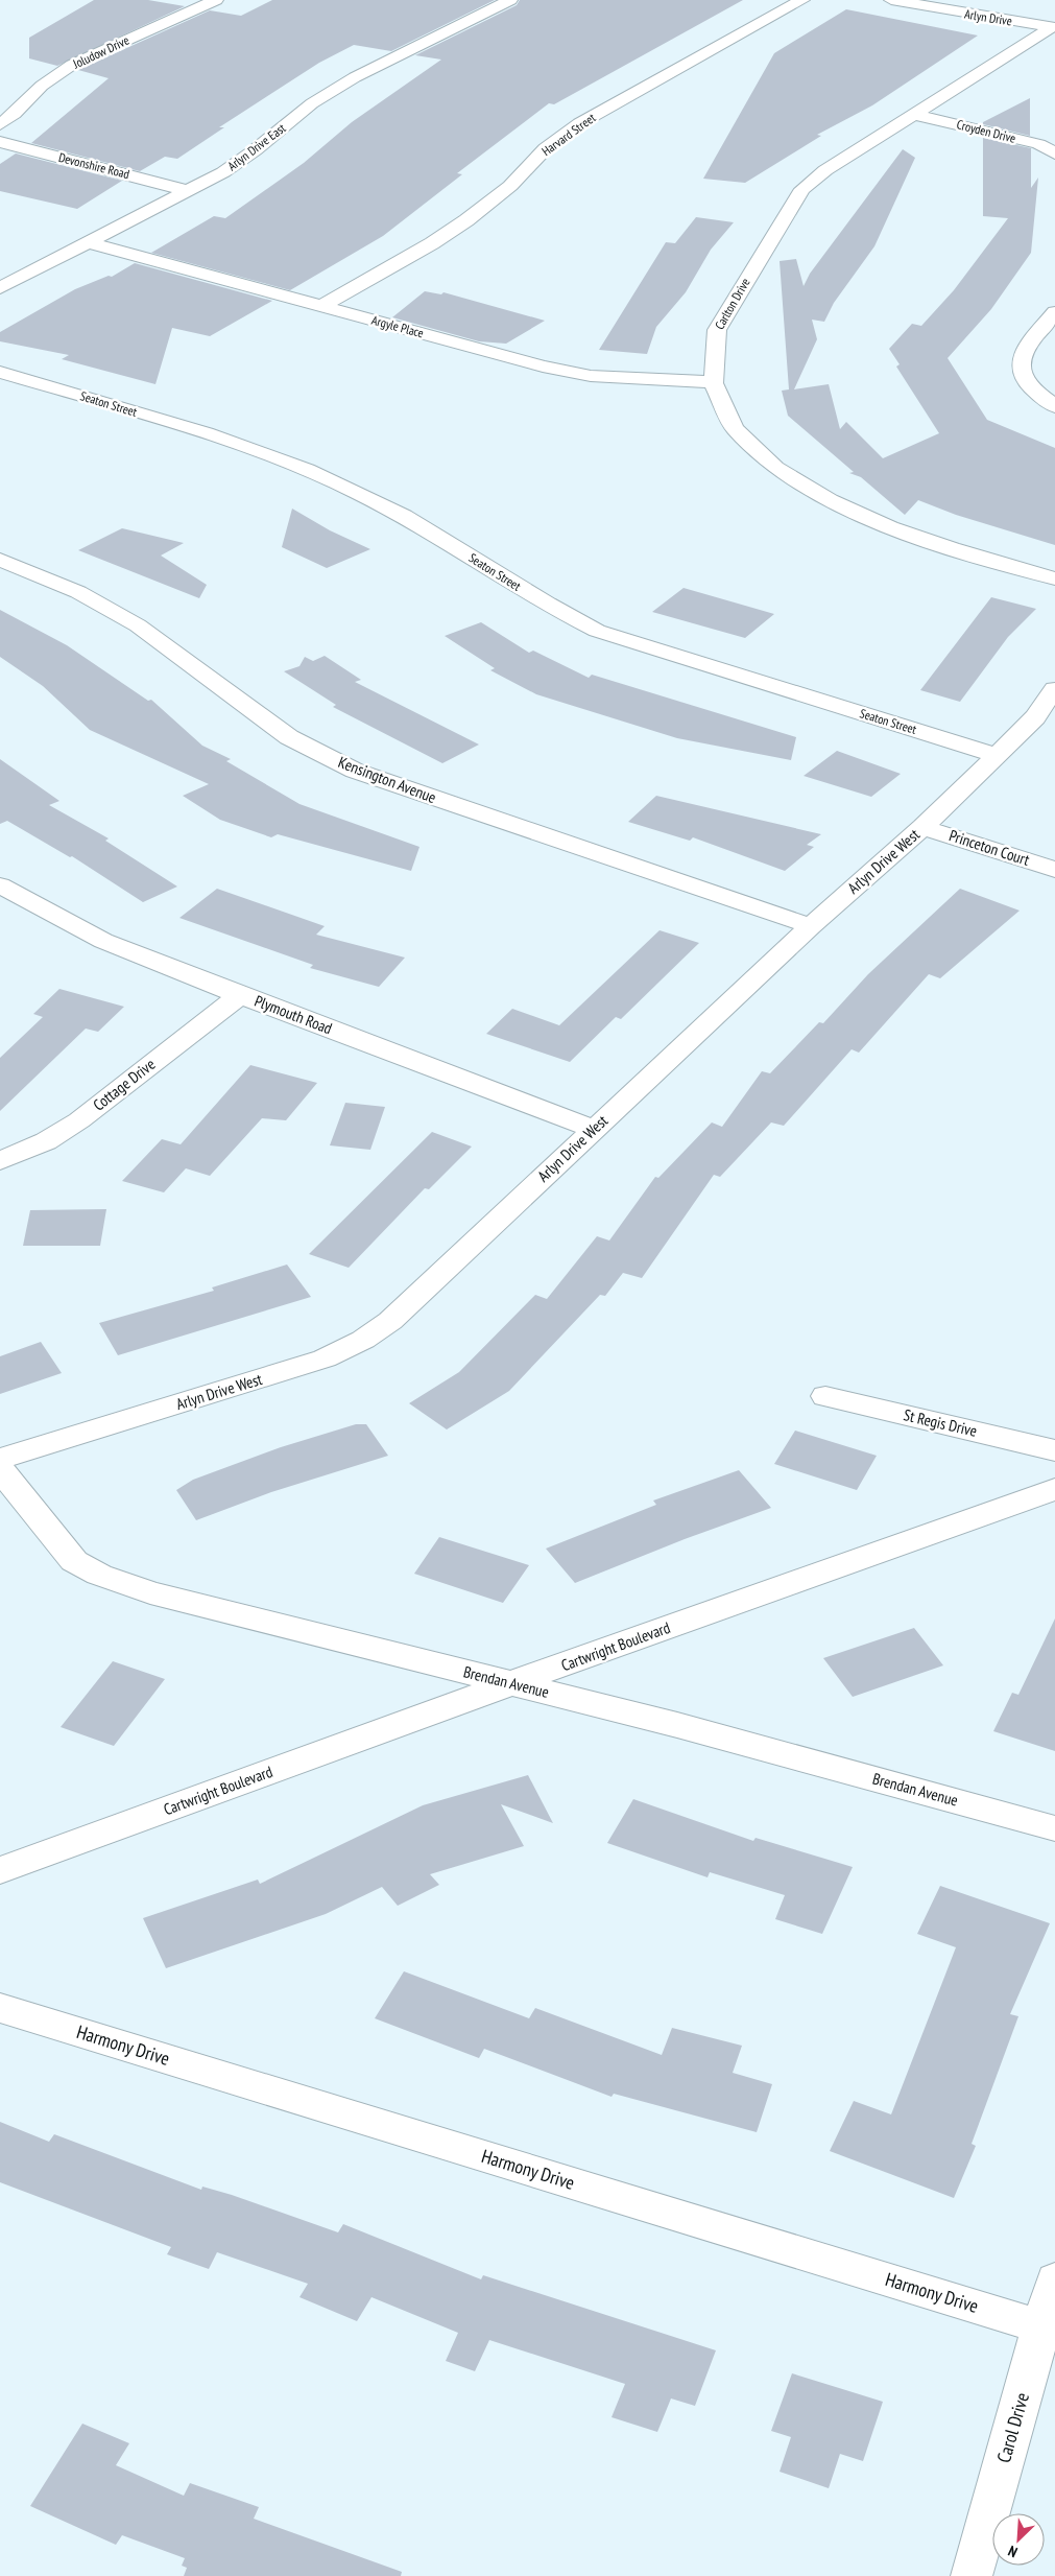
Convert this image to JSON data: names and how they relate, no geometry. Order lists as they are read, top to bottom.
{
  "streets": {
    "street": [
      "Arlyn Drive",
      "Joludow Drive",
      "Croyden Drive",
      "Harvard Street",
      "Arlyn Drive East",
      "Devonshire Road",
      "Carlton Drive",
      "Argyle Place",
      "Seaton Street",
      "Kensington Avenue",
      "Princeton Court",
      "Arlyn Drive West",
      "Plymouth Road",
      "Cottage Drive",
      "St Regis Drive",
      "Cartwright Boulevard",
      "Brendan Avenue",
      "Harmony Drive",
      "Carol Drive"
    ]
  },
  "crossings": [
    ["Arlyn Drive", "Carlton Drive"],
    ["Croyden Drive", "Carlton Drive"],
    ["Harvard Street", "Argyle Place"],
    ["Arlyn Drive East", "Devonshire Road"],
    ["Arlyn Drive East", "Argyle Place"],
    ["Carlton Drive", "Argyle Place"],
    ["Seaton Street", "Arlyn Drive West"],
    ["Kensington Avenue", "Arlyn Drive West"],
    ["Princeton Court", "Arlyn Drive West"],
    ["Arlyn Drive West", "Plymouth Road"],
    ["Plymouth Road", "Cottage Drive"],
    ["Cartwright Boulevard", "Brendan Avenue"],
    ["Harmony Drive", "Carol Drive"]
  ],
  "north": "bottom left"
}
